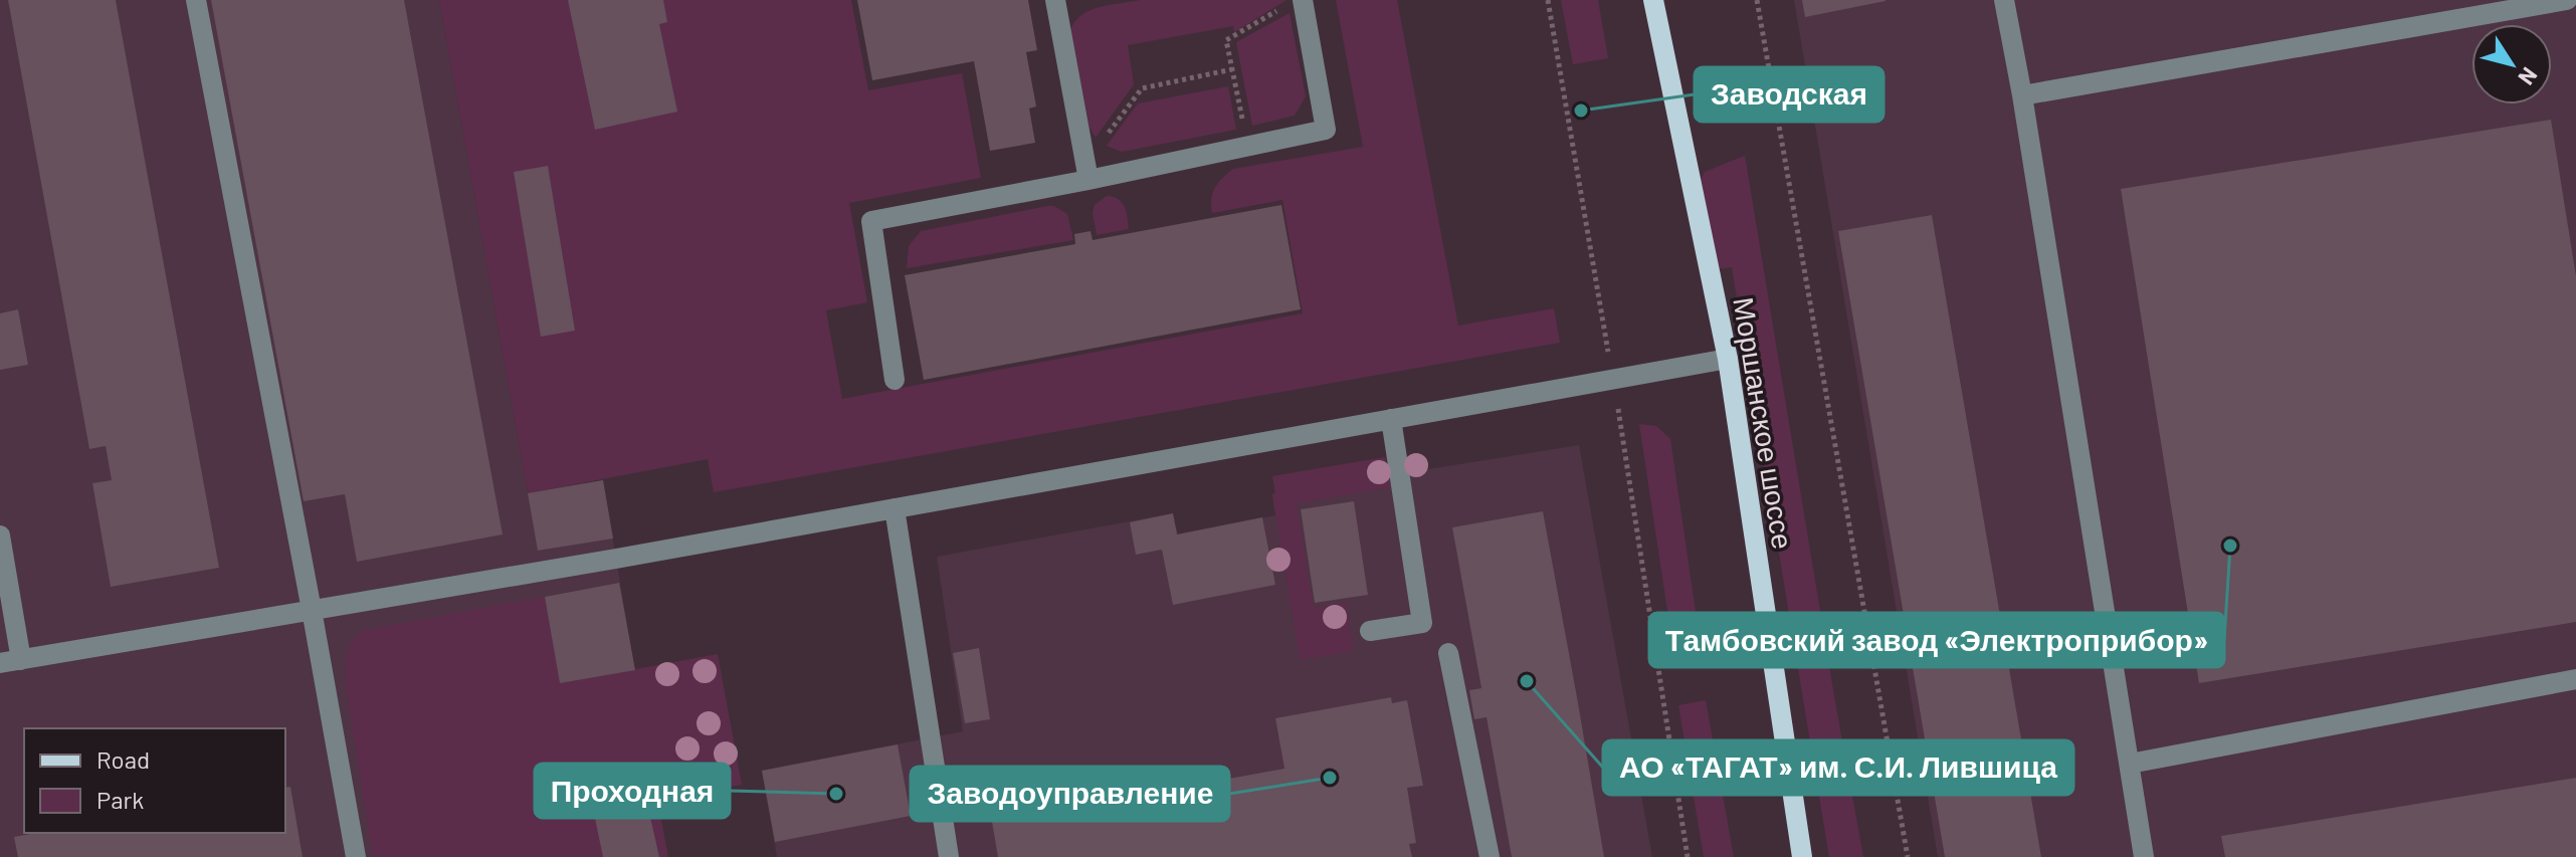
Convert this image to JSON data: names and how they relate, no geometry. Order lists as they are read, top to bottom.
{
  "streets": {
    "main road": ["Моршанское шоссе"]
  },
  "places": [
    "Заводская",
    "Тамбовский завод «Электроприбор»",
    "АО «ТАГАТ» им. С.И. Лившица",
    "Заводоуправление",
    "Проходная"
  ],
  "legend": ["Road", "Park"],
  "north": "bottom right"
}
